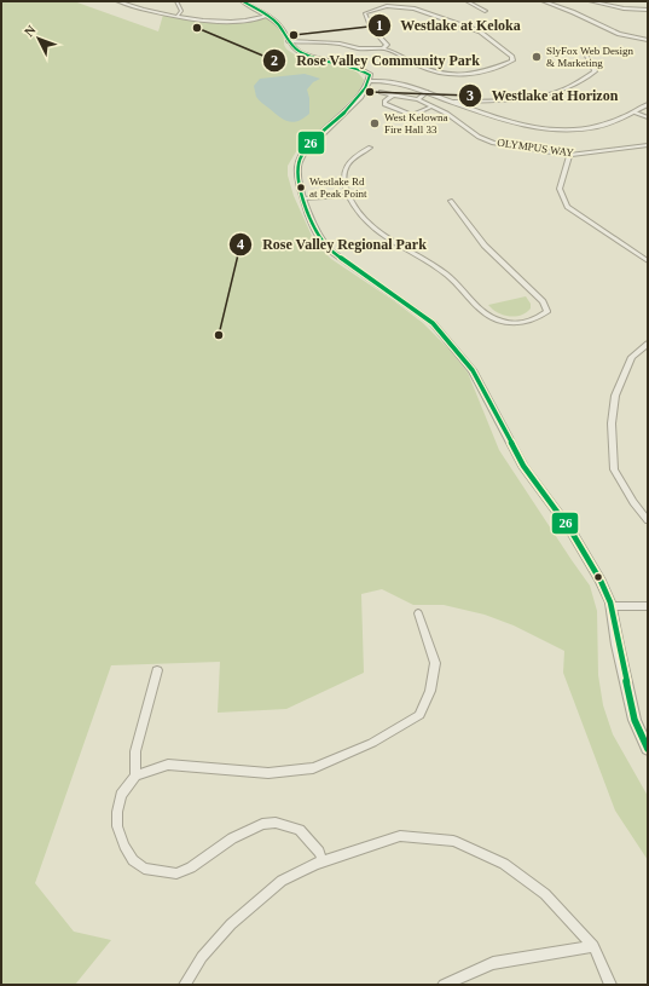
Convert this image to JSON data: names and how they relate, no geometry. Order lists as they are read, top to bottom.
{
  "streets": {
    "street": ["OLYMPUS WAY"]
  },
  "places": [
    "Rose Valley Community Park",
    "Westlake at Keloka",
    "SlyFox Web Design & Marketing",
    "Westlake at Horizon",
    "West Kelowna Fire Hall 33",
    "Westlake Rd at Peak Point",
    "Rose Valley Regional Park"
  ],
  "lines": ["transit line 26"],
  "north": "top left"
}
